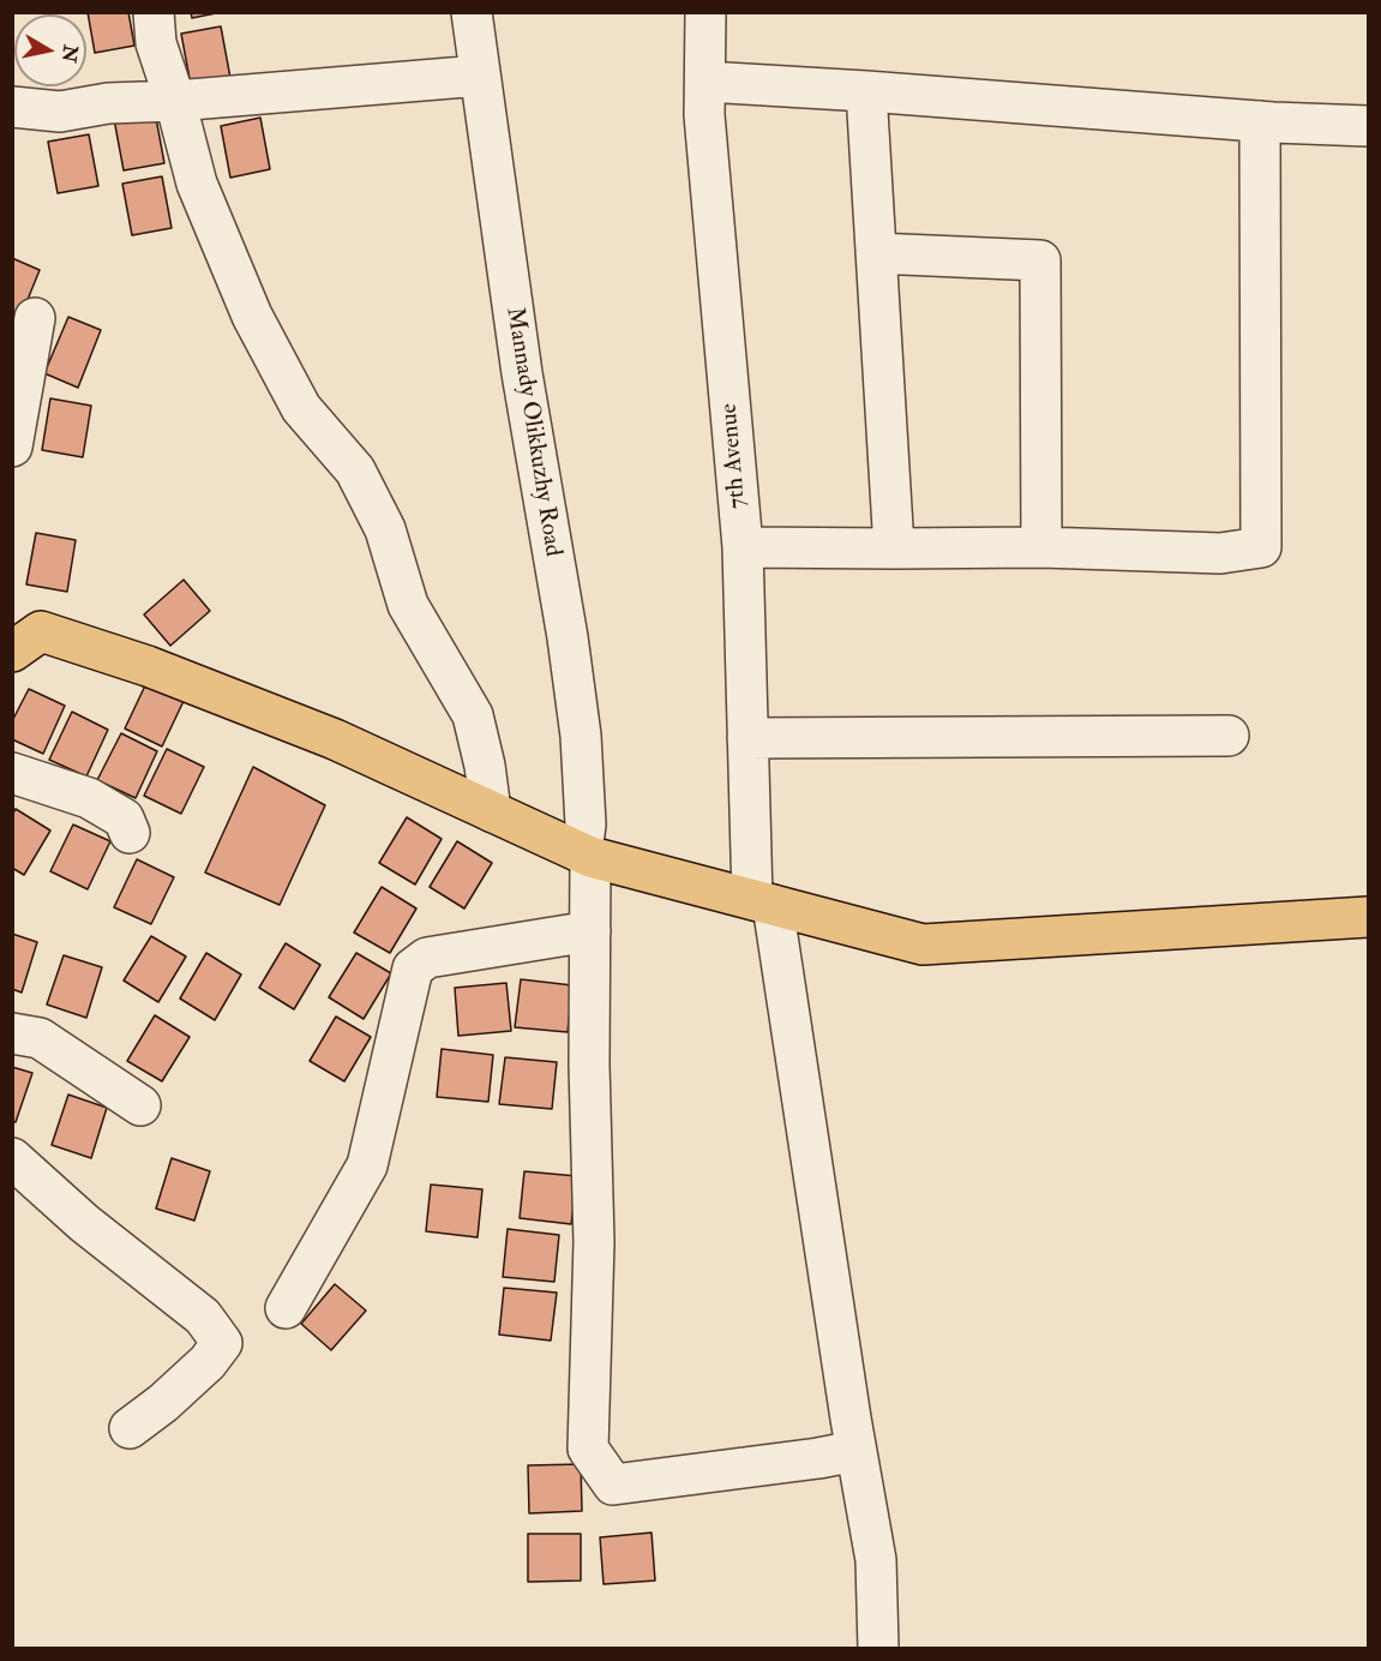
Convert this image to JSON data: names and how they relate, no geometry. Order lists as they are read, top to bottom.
{
  "streets": {
    "street": ["Mannady Olikkuzhy Road", "7th Avenue"]
  },
  "crossings": [
    ["Mannady Olikkuzhy Road", "7th Avenue"]
  ],
  "north": "right"
}
